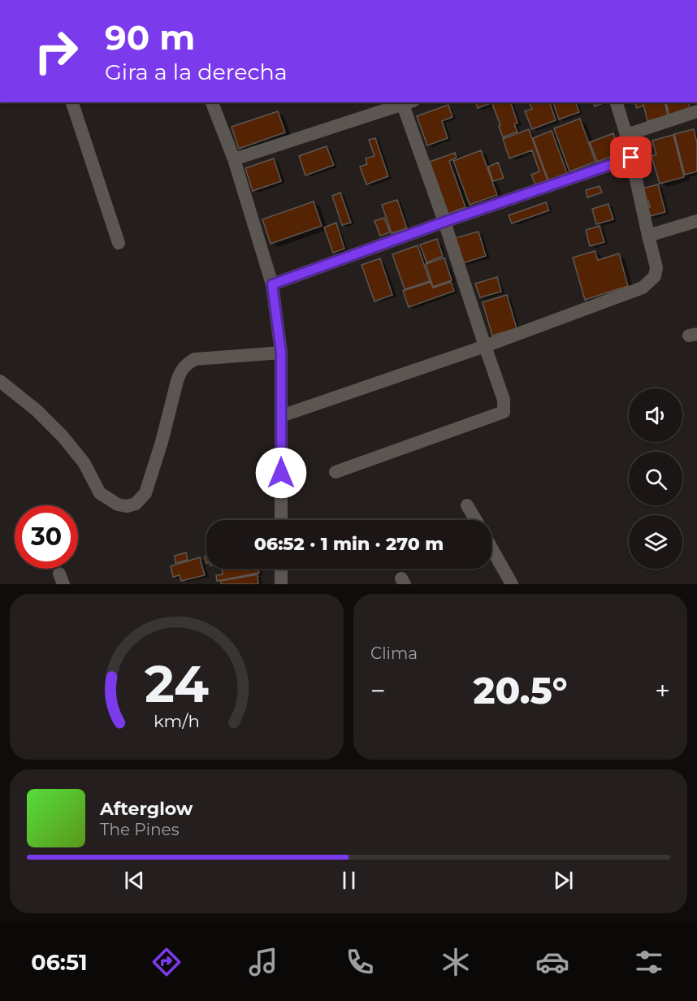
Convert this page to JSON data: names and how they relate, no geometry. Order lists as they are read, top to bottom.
{
  "page": {
    "turn": ["90 m", "Gira a la derecha"],
    "limit": "30",
    "trip": "06:52 · 1 min · 270 m",
    "tile": "Clima",
    "heat": ["−", "20.5°", "+"],
    "song": ["Afterglow", "The Pines"],
    "tabs": "06:51",
    "gauge": ["24", "km/h"]
  }
}
